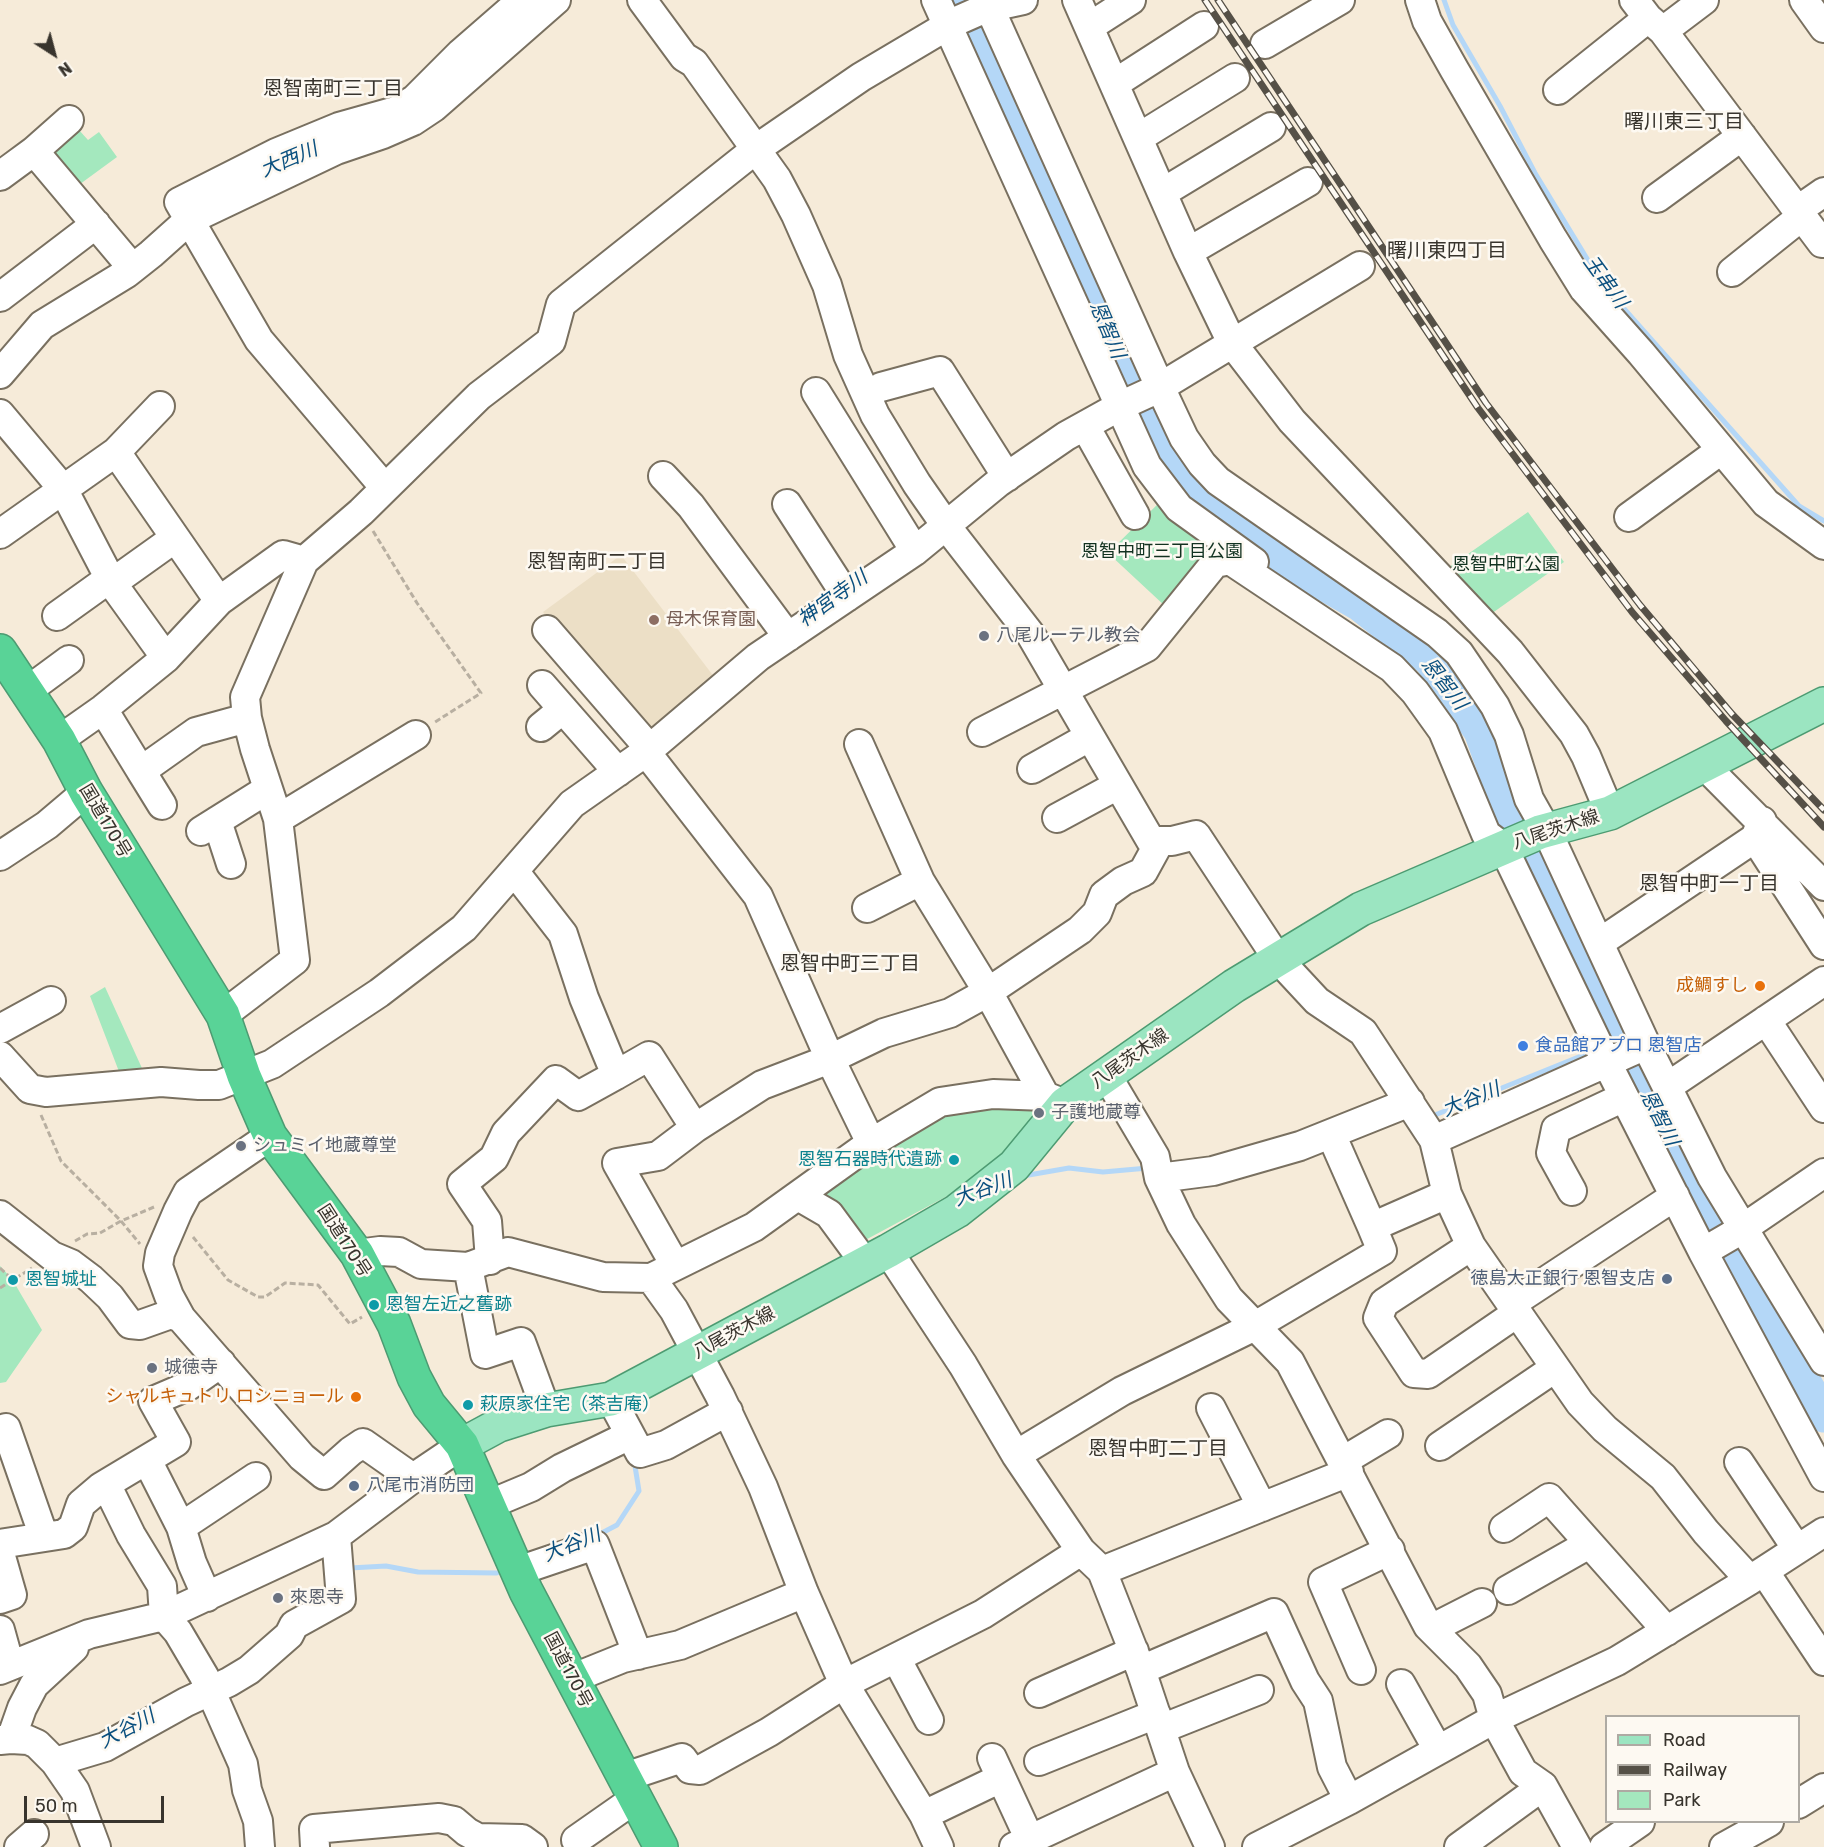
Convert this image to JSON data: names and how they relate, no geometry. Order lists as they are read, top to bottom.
{
  "streets": {
    "highway": ["国道170号"],
    "main road": ["八尾茨木線"]
  },
  "crossings": [
    ["国道170号", "八尾茨木線"]
  ],
  "districts": [
    "恩智南町三丁目",
    "曙川東三丁目",
    "曙川東四丁目",
    "恩智南町二丁目",
    "恩智中町一丁目",
    "恩智中町三丁目",
    "恩智中町二丁目"
  ],
  "water": [
    "大西川",
    "玉串川",
    "恩智川",
    "神宮寺川",
    "大谷川"
  ],
  "parks": ["恩智中町三丁目公園", "恩智中町公園"],
  "places": [
    "母木保育園",
    "八尾ルーテル教会",
    "成鯛すし",
    "食品館アプロ 恩智店",
    "子護地蔵尊",
    "シュミイ地蔵尊堂",
    "恩智石器時代遺跡",
    "徳島大正銀行 恩智支店",
    "恩智城址",
    "恩智左近之舊跡",
    "城徳寺",
    "シャルキュトリ ロシニョール",
    "萩原家住宅（茶吉庵）",
    "八尾市消防団",
    "來恩寺"
  ],
  "legend": ["Road", "Railway", "Park"],
  "scale_bar": "50 m",
  "north": "bottom right"
}
